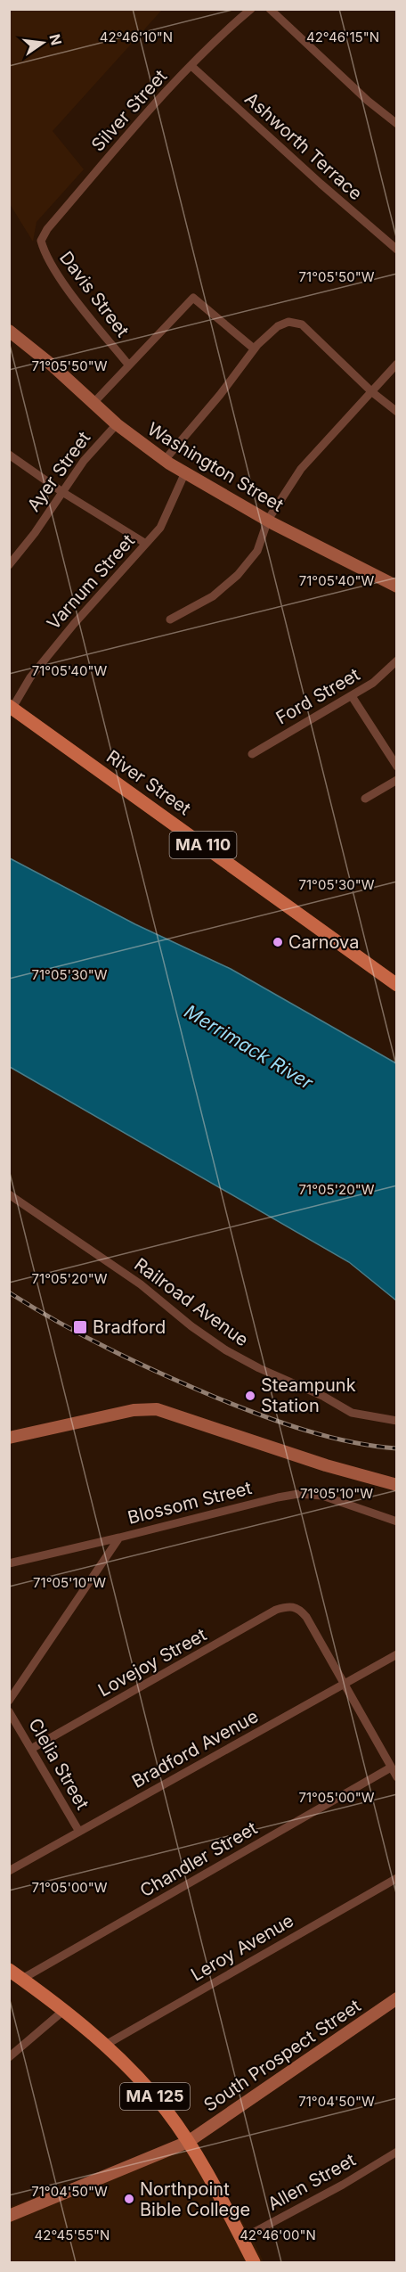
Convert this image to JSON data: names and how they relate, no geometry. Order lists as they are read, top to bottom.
{
  "streets": {
    "main road": ["River Street", "MA 110", "MA 125"],
    "street": [
      "Silver Street",
      "Ashworth Terrace",
      "Davis Street",
      "Washington Street",
      "Ayer Street",
      "Varnum Street",
      "Ford Street",
      "Railroad Avenue",
      "Blossom Street",
      "Lovejoy Street",
      "Bradford Avenue",
      "Clelia Street",
      "Chandler Street",
      "Leroy Avenue",
      "South Prospect Street",
      "Allen Street"
    ]
  },
  "crossings": [
    ["Silver Street", "Ashworth Terrace"],
    ["Silver Street", "Davis Street"],
    ["Washington Street", "Ayer Street"],
    ["Washington Street", "Varnum Street"],
    ["Varnum Street", "River Street"],
    ["Lovejoy Street", "Bradford Avenue"],
    ["Lovejoy Street", "Clelia Street"],
    ["Bradford Avenue", "Clelia Street"],
    ["Chandler Street", "MA 125"],
    ["Leroy Avenue", "MA 125"],
    ["South Prospect Street", "MA 125"],
    ["MA 125", "Allen Street"]
  ],
  "water": ["Merrimack River"],
  "places": {
    "other": ["Carnova", "Steampunk Station", "Northpoint Bible College"],
    "transit": ["Bradford"]
  },
  "north": "right",
  "coordinates": [
    "42°46'10\"N",
    "42°46'15\"N",
    "71°05'50\"W",
    "71°05'40\"W",
    "71°05'30\"W",
    "71°05'20\"W",
    "71°05'10\"W",
    "71°05'00\"W",
    "71°04'50\"W",
    "42°45'55\"N",
    "42°46'00\"N"
  ]
}
